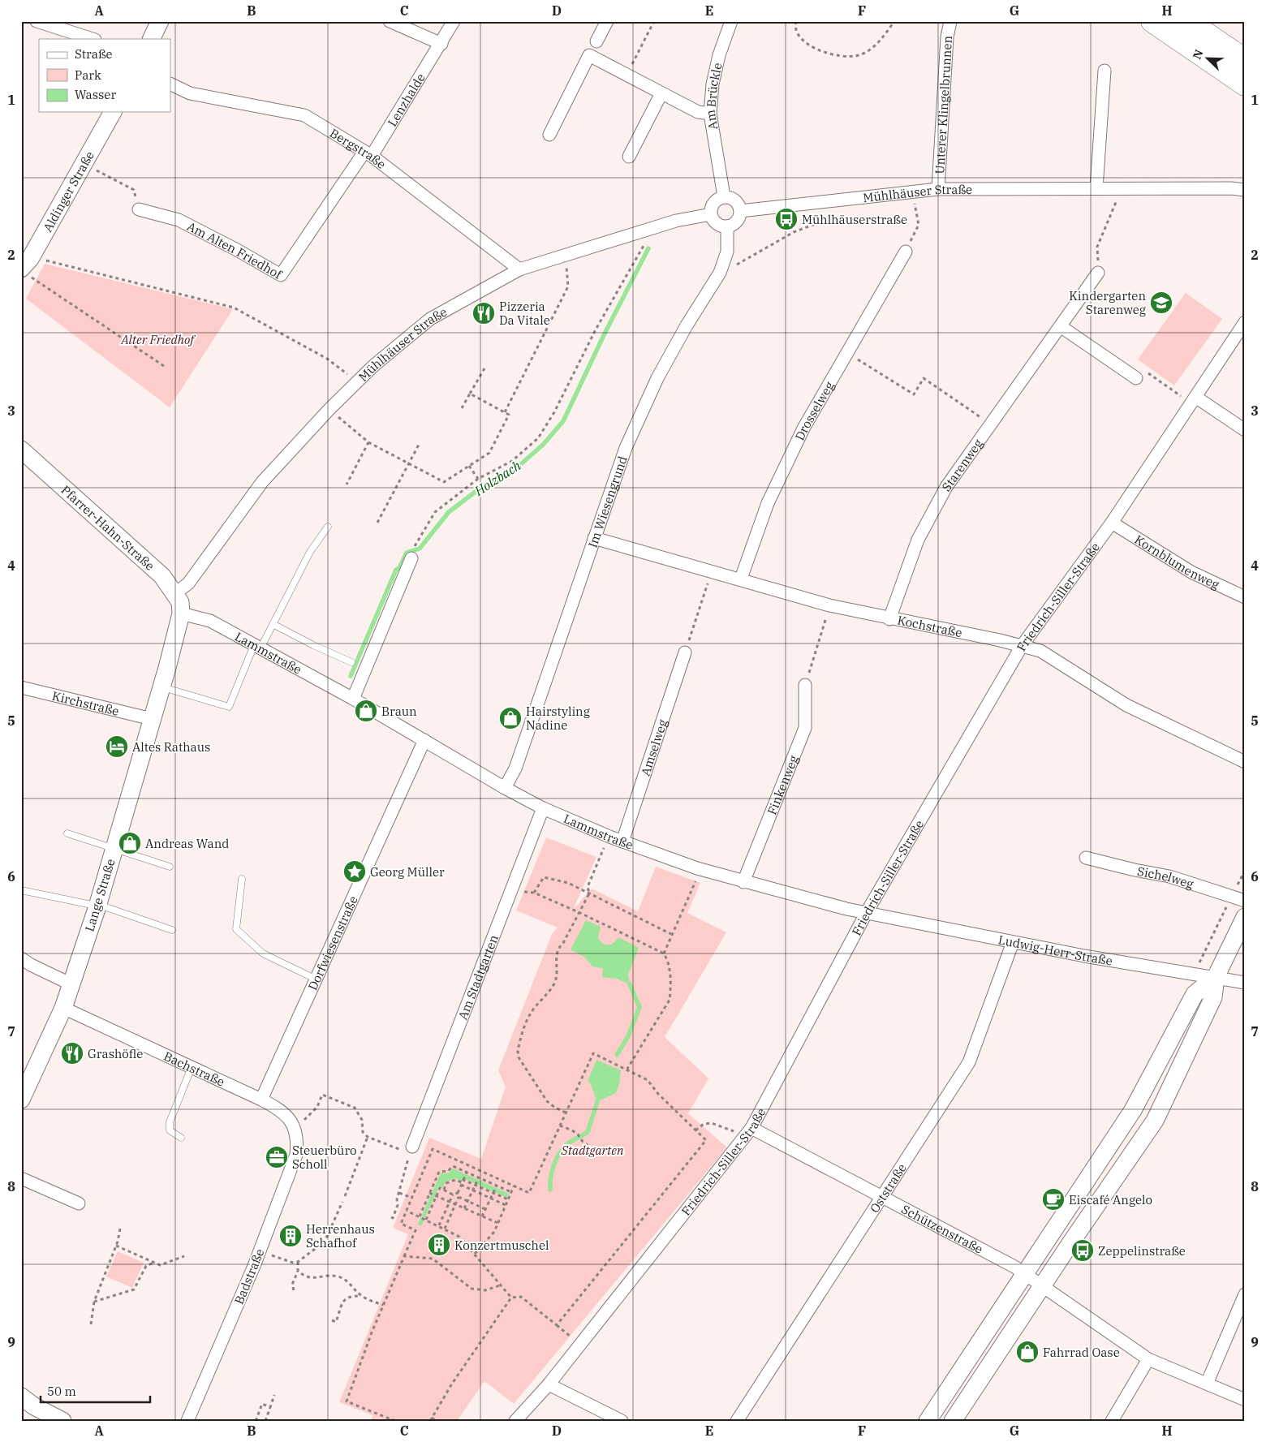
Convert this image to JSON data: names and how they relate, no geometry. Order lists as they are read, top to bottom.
{
  "streets": {
    "street": [
      "Am Brückle",
      "Lenzhalde",
      "Unterer Klingelbrunnen",
      "Bergstraße",
      "Aldinger Straße",
      "Mühlhäuser Straße",
      "Am Alten Friedhof",
      "Drosselweg",
      "Starenweg",
      "Im Wiesengrund",
      "Pfarrer-Hahn-Straße",
      "Kornblumenweg",
      "Friedrich-Siller-Straße",
      "Kochstraße",
      "Lammstraße",
      "Kirchstraße",
      "Amselweg",
      "Finkenweg",
      "Sichelweg",
      "Lange Straße",
      "Dorfwiesenstraße",
      "Ludwig-Herr-Straße",
      "Am Stadtgarten",
      "Bachstraße",
      "Oststraße",
      "Schützenstraße",
      "Badstraße"
    ]
  },
  "crossings": [
    ["Am Brückle", "Mühlhäuser Straße"],
    ["Am Brückle", "Im Wiesengrund"],
    ["Lenzhalde", "Bergstraße"],
    ["Lenzhalde", "Am Alten Friedhof"],
    ["Unterer Klingelbrunnen", "Mühlhäuser Straße"],
    ["Bergstraße", "Mühlhäuser Straße"],
    ["Bergstraße", "Am Alten Friedhof"],
    ["Mühlhäuser Straße", "Im Wiesengrund"],
    ["Mühlhäuser Straße", "Pfarrer-Hahn-Straße"],
    ["Drosselweg", "Kochstraße"],
    ["Starenweg", "Kochstraße"],
    ["Im Wiesengrund", "Kochstraße"],
    ["Im Wiesengrund", "Lammstraße"],
    ["Pfarrer-Hahn-Straße", "Lammstraße"],
    ["Pfarrer-Hahn-Straße", "Lange Straße"],
    ["Kornblumenweg", "Friedrich-Siller-Straße"],
    ["Friedrich-Siller-Straße", "Kochstraße"],
    ["Friedrich-Siller-Straße", "Lammstraße"],
    ["Friedrich-Siller-Straße", "Ludwig-Herr-Straße"],
    ["Friedrich-Siller-Straße", "Schützenstraße"],
    ["Lammstraße", "Amselweg"],
    ["Lammstraße", "Finkenweg"],
    ["Lammstraße", "Lange Straße"],
    ["Lammstraße", "Dorfwiesenstraße"],
    ["Lammstraße", "Ludwig-Herr-Straße"],
    ["Lammstraße", "Am Stadtgarten"],
    ["Kirchstraße", "Lange Straße"],
    ["Lange Straße", "Bachstraße"],
    ["Dorfwiesenstraße", "Bachstraße"],
    ["Ludwig-Herr-Straße", "Oststraße"],
    ["Bachstraße", "Badstraße"],
    ["Oststraße", "Schützenstraße"]
  ],
  "water": ["Holzbach"],
  "parks": ["Alter Friedhof", "Stadtgarten"],
  "places": {
    "bus stop": ["Mühlhäuserstraße", "Zeppelinstraße"],
    "school or university": ["Kindergarten Starenweg"],
    "restaurant": ["Pizzeria Da Vitale", "Grashöfle"],
    "shop": [
      "Braun",
      "Hairstyling Nadine",
      "Andreas Wand",
      "Fahrrad Oase"
    ],
    "hotel": ["Altes Rathaus"],
    "place": ["Georg Müller"],
    "office": ["Steuerbüro Scholl"],
    "cafe": ["Eiscafé Angelo"],
    "building": ["Herrenhaus Schafhof", "Konzertmuschel"]
  },
  "legend": ["Straße", "Park", "Wasser"],
  "scale_bar": "50 m",
  "north": "top left",
  "grid": {
    "columns": [
      "A",
      "B",
      "C",
      "D",
      "E",
      "F",
      "G",
      "H"
    ],
    "rows": [
      "1",
      "2",
      "3",
      "4",
      "5",
      "6",
      "7",
      "8",
      "9"
    ]
  }
}
